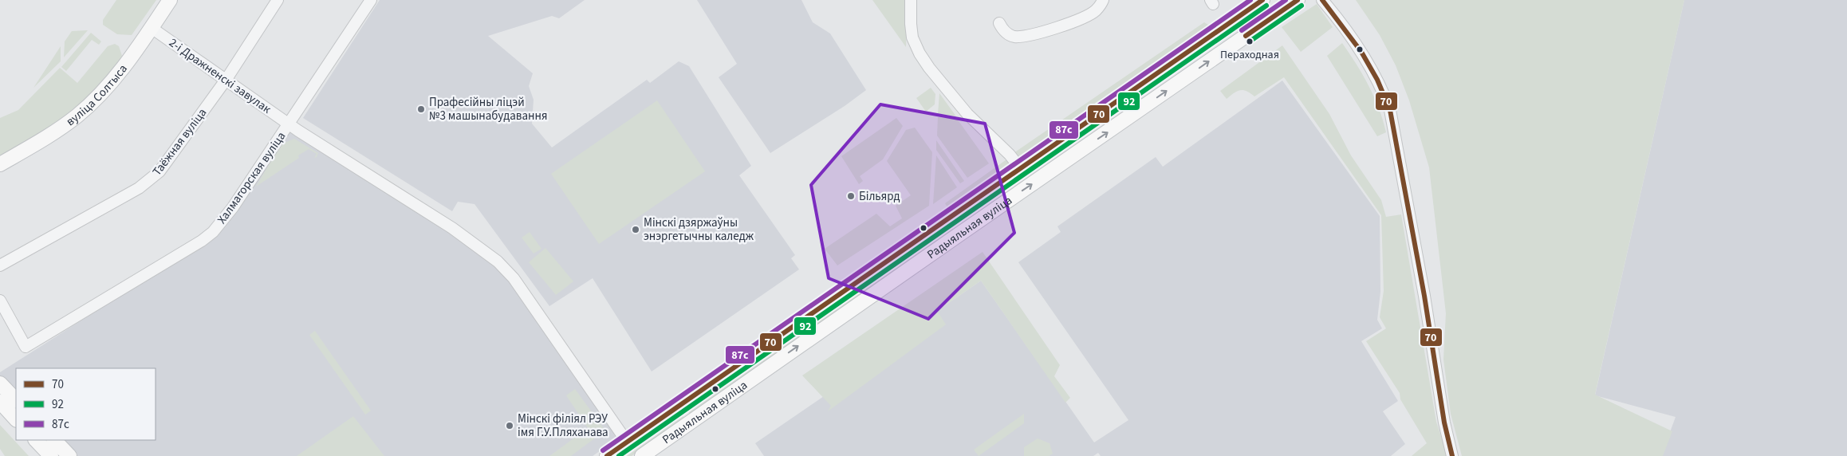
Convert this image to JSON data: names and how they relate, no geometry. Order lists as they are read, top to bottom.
{
  "streets": {
    "main road": ["вуліца Солтыса", "Радыяльная вуліца"],
    "street": ["2-і Дражненскі завулак", "Таёжная вуліца", "Халмагорская вуліца"]
  },
  "crossings": [
    ["2-і Дражненскі завулак", "вуліца Солтыса"],
    ["2-і Дражненскі завулак", "Таёжная вуліца"],
    ["2-і Дражненскі завулак", "Халмагорская вуліца"],
    ["2-і Дражненскі завулак", "Радыяльная вуліца"]
  ],
  "places": [
    "Пераходная",
    "Прафесійны ліцэй №3 машынабудавання",
    "Більярд",
    "Мінскі дзяржаўны энэргетычны каледж",
    "Мінскі філіял РЭУ імя Г.У.Пляханава"
  ],
  "lines": ["transit line 70", "transit line 87с", "transit line 92"],
  "legend": ["70", "92", "87с"]
}
